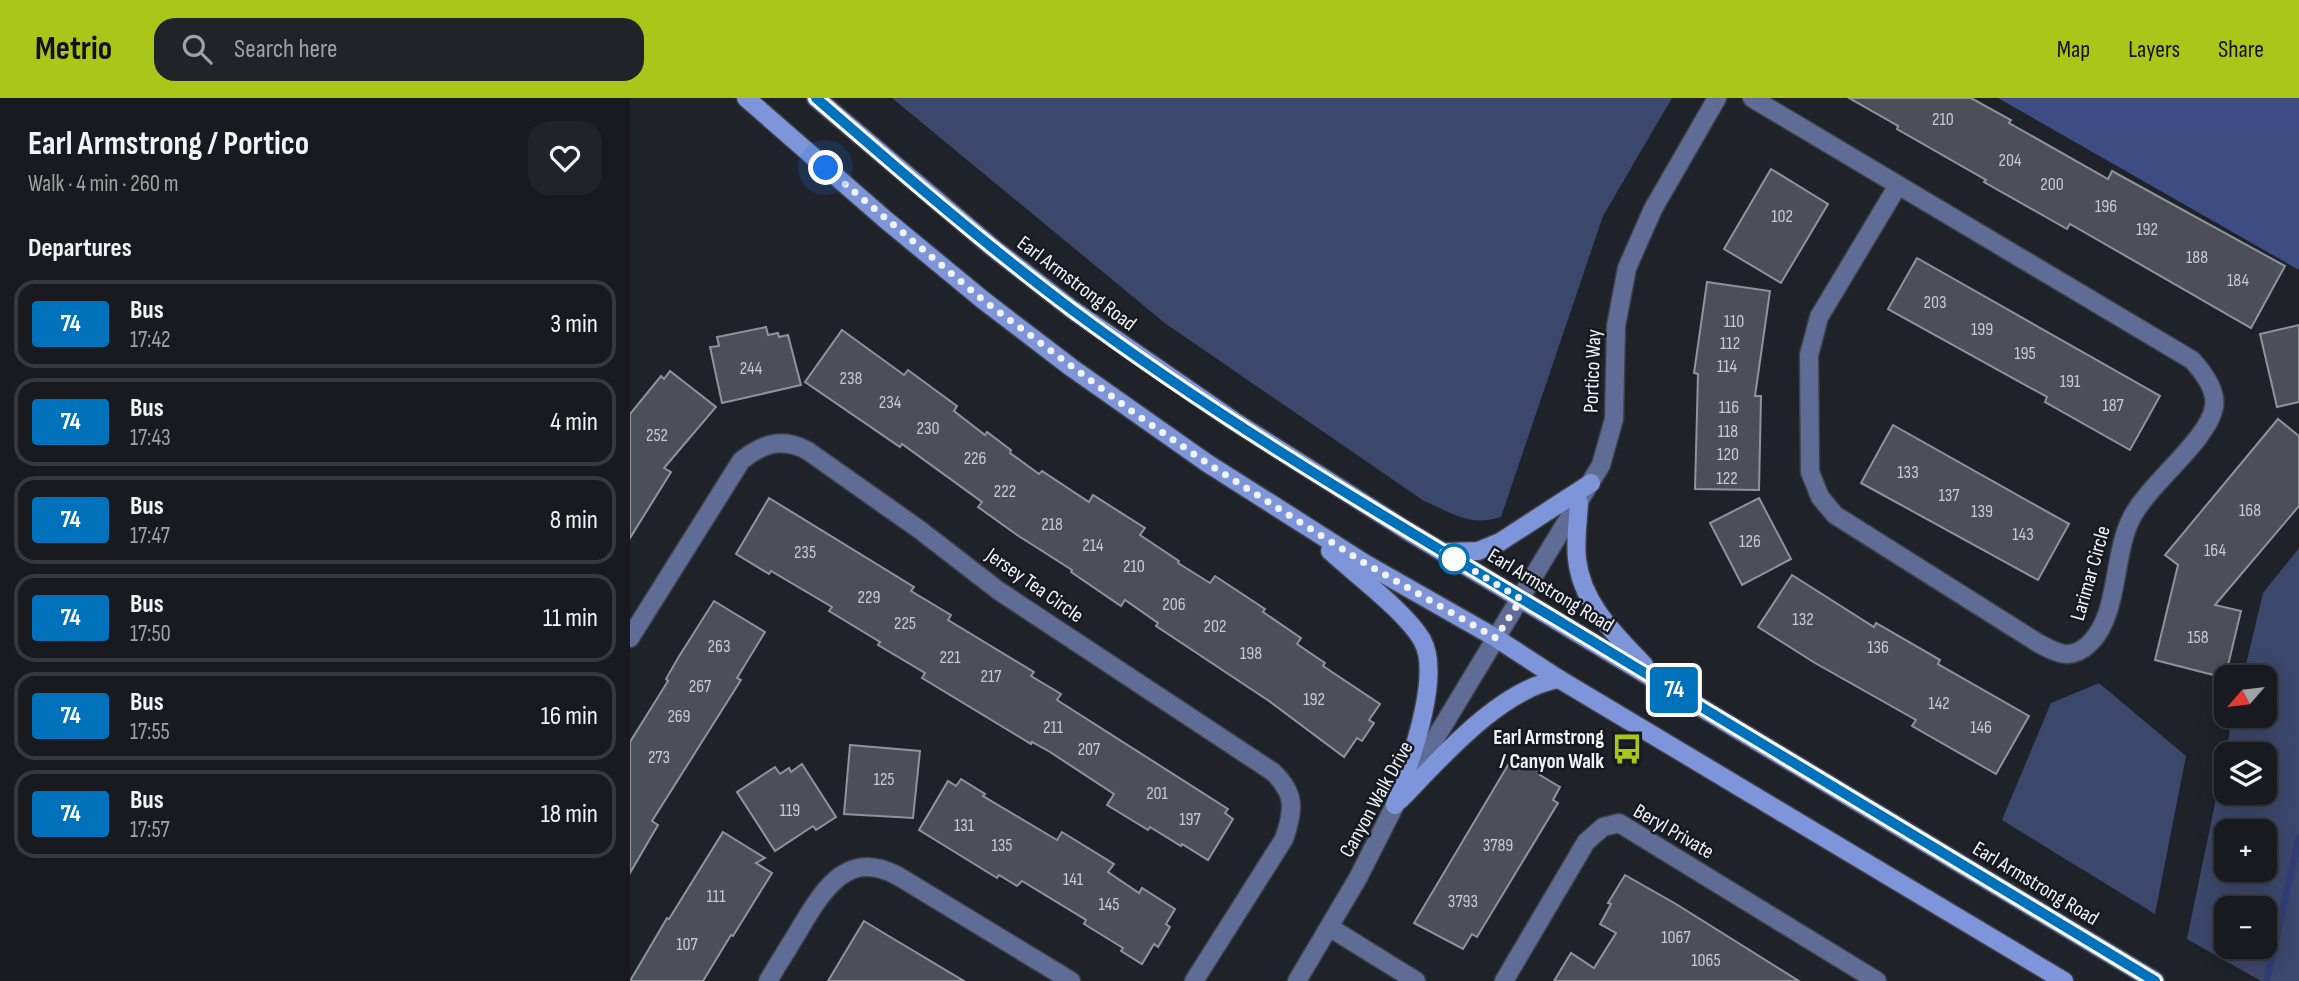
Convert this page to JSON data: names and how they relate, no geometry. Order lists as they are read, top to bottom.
{
  "streets": {
    "main road": ["Earl Armstrong Road"],
    "street": [
      "Portico Way",
      "Larimar Circle",
      "Jersey Tea Circle",
      "Canyon Walk Drive",
      "Beryl Private"
    ]
  },
  "crossings": [
    ["Earl Armstrong Road", "Portico Way"],
    ["Portico Way", "Canyon Walk Drive"]
  ],
  "places": {
    "bus stop": ["Earl Armstrong / Canyon Walk"]
  },
  "lines": ["bus line 74"],
  "house_numbers": [
    "210",
    "204",
    "200",
    "196",
    "102",
    "192",
    "188",
    "184",
    "203",
    "110",
    "199",
    "112",
    "195",
    "114",
    "244",
    "238",
    "191",
    "234",
    "187",
    "116",
    "230",
    "118",
    "252",
    "120",
    "226",
    "133",
    "122",
    "222",
    "137",
    "168",
    "139",
    "218",
    "143",
    "126",
    "214",
    "164",
    "235",
    "210",
    "229",
    "206",
    "132",
    "225",
    "202",
    "158",
    "263",
    "136",
    "198",
    "221",
    "217",
    "267",
    "192",
    "142",
    "269",
    "211",
    "146",
    "207",
    "273",
    "125",
    "201",
    "119",
    "197",
    "131",
    "135",
    "3789",
    "141",
    "111",
    "3793",
    "145",
    "1067",
    "107",
    "1065"
  ],
  "north": "bottom left",
  "page": {
    "header": "Metrio",
    "search": "Search here",
    "nav": ["Map", "Layers", "Share"],
    "heading": [
      ["Earl Armstrong / Portico", "Walk · 4 min · 260 m"],
      "Departures"
    ],
    "on_map": "74",
    "list": [
      {
        "mark": "74",
        "name": "Bus",
        "note": "17:42",
        "value": "3 min"
      },
      {
        "mark": "74",
        "name": "Bus",
        "note": "17:43",
        "value": "4 min"
      },
      {
        "mark": "74",
        "name": "Bus",
        "note": "17:47",
        "value": "8 min"
      },
      {
        "mark": "74",
        "name": "Bus",
        "note": "17:50",
        "value": "11 min"
      },
      {
        "mark": "74",
        "name": "Bus",
        "note": "17:55",
        "value": "16 min"
      },
      {
        "mark": "74",
        "name": "Bus",
        "note": "17:57",
        "value": "18 min"
      }
    ],
    "map_buttons": ["+", "−"]
  }
}
